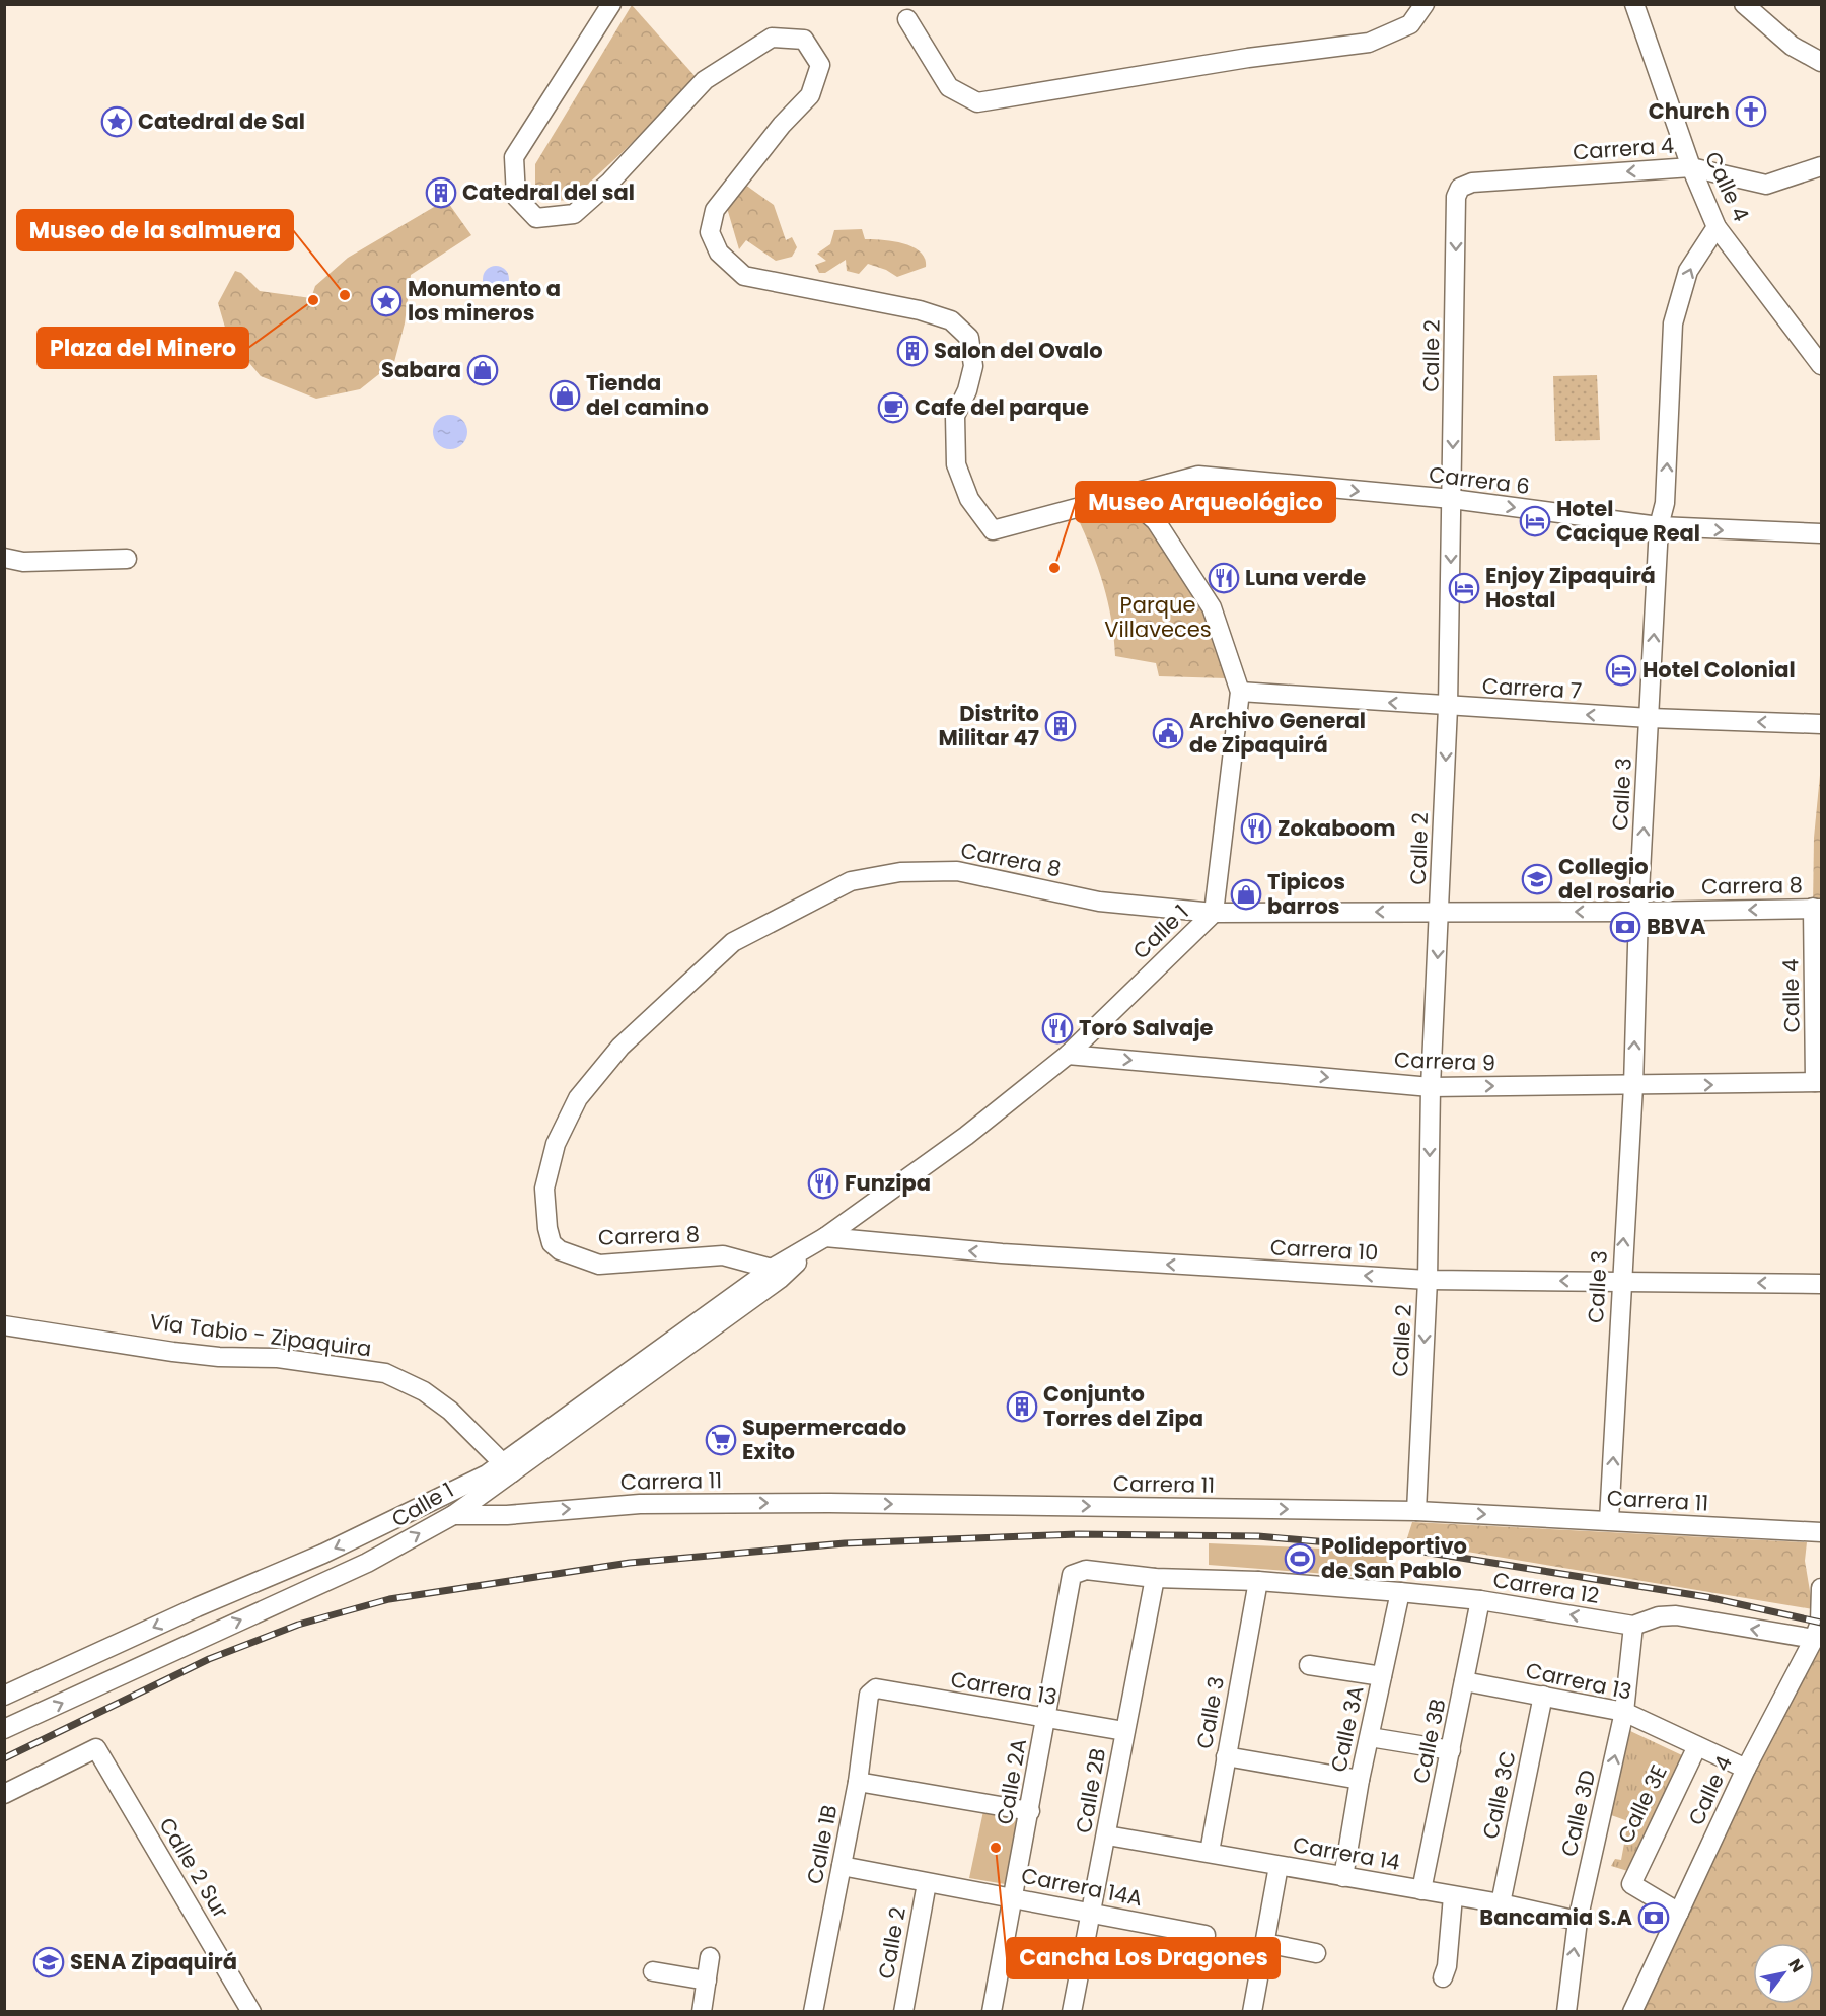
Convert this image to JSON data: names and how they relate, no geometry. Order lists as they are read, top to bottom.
{
  "streets": {
    "street": [
      "Carrera 4",
      "Calle 4",
      "Calle 2",
      "Carrera 6",
      "Carrera 7",
      "Calle 3",
      "Carrera 8",
      "Calle 1",
      "Carrera 9",
      "Carrera 10",
      "Vía Tabio - Zipaquira",
      "Carrera 11",
      "Carrera 12",
      "Carrera 13",
      "Calle 3A",
      "Calle 3B",
      "Calle 2A",
      "Calle 2B",
      "Calle 3C",
      "Calle 3E",
      "Calle 3D",
      "Calle 1B",
      "Carrera 14",
      "Calle 2 Sur",
      "Carrera 14A"
    ]
  },
  "crossings": [
    ["Carrera 4", "Calle 4"],
    ["Carrera 4", "Calle 2"],
    ["Calle 4", "Calle 3"],
    ["Calle 4", "Carrera 8"],
    ["Calle 4", "Carrera 9"],
    ["Calle 4", "Carrera 12"],
    ["Calle 4", "Carrera 13"],
    ["Calle 4", "Calle 3E"],
    ["Calle 2", "Carrera 6"],
    ["Calle 2", "Carrera 7"],
    ["Calle 2", "Carrera 8"],
    ["Calle 2", "Carrera 9"],
    ["Calle 2", "Carrera 10"],
    ["Calle 2", "Carrera 11"],
    ["Calle 2", "Carrera 14A"],
    ["Carrera 6", "Calle 3"],
    ["Carrera 6", "Calle 1"],
    ["Carrera 7", "Calle 3"],
    ["Carrera 7", "Calle 1"],
    ["Calle 3", "Carrera 8"],
    ["Calle 3", "Carrera 9"],
    ["Calle 3", "Carrera 10"],
    ["Calle 3", "Carrera 11"],
    ["Calle 3", "Carrera 12"],
    ["Calle 3", "Carrera 14"],
    ["Carrera 8", "Calle 1"],
    ["Calle 1", "Carrera 9"],
    ["Calle 1", "Carrera 10"],
    ["Calle 1", "Vía Tabio - Zipaquira"],
    ["Calle 1", "Carrera 11"],
    ["Carrera 12", "Calle 3A"],
    ["Carrera 12", "Calle 3B"],
    ["Carrera 12", "Calle 2A"],
    ["Carrera 12", "Calle 2B"],
    ["Carrera 12", "Calle 3D"],
    ["Carrera 13", "Calle 3B"],
    ["Carrera 13", "Calle 2A"],
    ["Carrera 13", "Calle 2B"],
    ["Carrera 13", "Calle 3C"],
    ["Carrera 13", "Calle 3E"],
    ["Carrera 13", "Calle 3D"],
    ["Carrera 13", "Calle 1B"],
    ["Calle 3A", "Carrera 14"],
    ["Calle 3B", "Carrera 14"],
    ["Calle 2A", "Carrera 14A"],
    ["Calle 2B", "Carrera 14"],
    ["Calle 2B", "Carrera 14A"],
    ["Calle 3C", "Carrera 14"],
    ["Calle 3D", "Carrera 14"],
    ["Calle 1B", "Carrera 14A"]
  ],
  "one_way": [
    "Carrera 4",
    "Calle 2",
    "Carrera 7",
    "Calle 3",
    "Carrera 8",
    "Carrera 9",
    "Carrera 10",
    "Carrera 11",
    "Carrera 12",
    "Calle 3D"
  ],
  "parks": ["Parque Villaveces"],
  "places": {
    "church": ["Church"],
    "place": ["Catedral de Sal", "Monumento a los mineros"],
    "building": [
      "Catedral del sal",
      "Salon del Ovalo",
      "Distrito Militar 47",
      "Conjunto Torres del Zipa"
    ],
    "other": [
      "Museo de la salmuera",
      "Plaza del Minero",
      "Museo Arqueológico",
      "Cancha Los Dragones"
    ],
    "shop": ["Sabara", "Tienda del camino", "Tipicos barros"],
    "cafe": ["Cafe del parque"],
    "hotel": ["Hotel Cacique Real", "Enjoy Zipaquirá Hostal", "Hotel Colonial"],
    "restaurant": [
      "Luna verde",
      "Zokaboom",
      "Toro Salvaje",
      "Funzipa"
    ],
    "public building": ["Archivo General de Zipaquirá"],
    "school or university": ["Collegio del rosario", "SENA Zipaquirá"],
    "bank": ["BBVA", "Bancamia S.A"],
    "supermarket": ["Supermercado Exito"],
    "sports": ["Polideportivo de San Pablo"]
  },
  "north": "top right"
}
